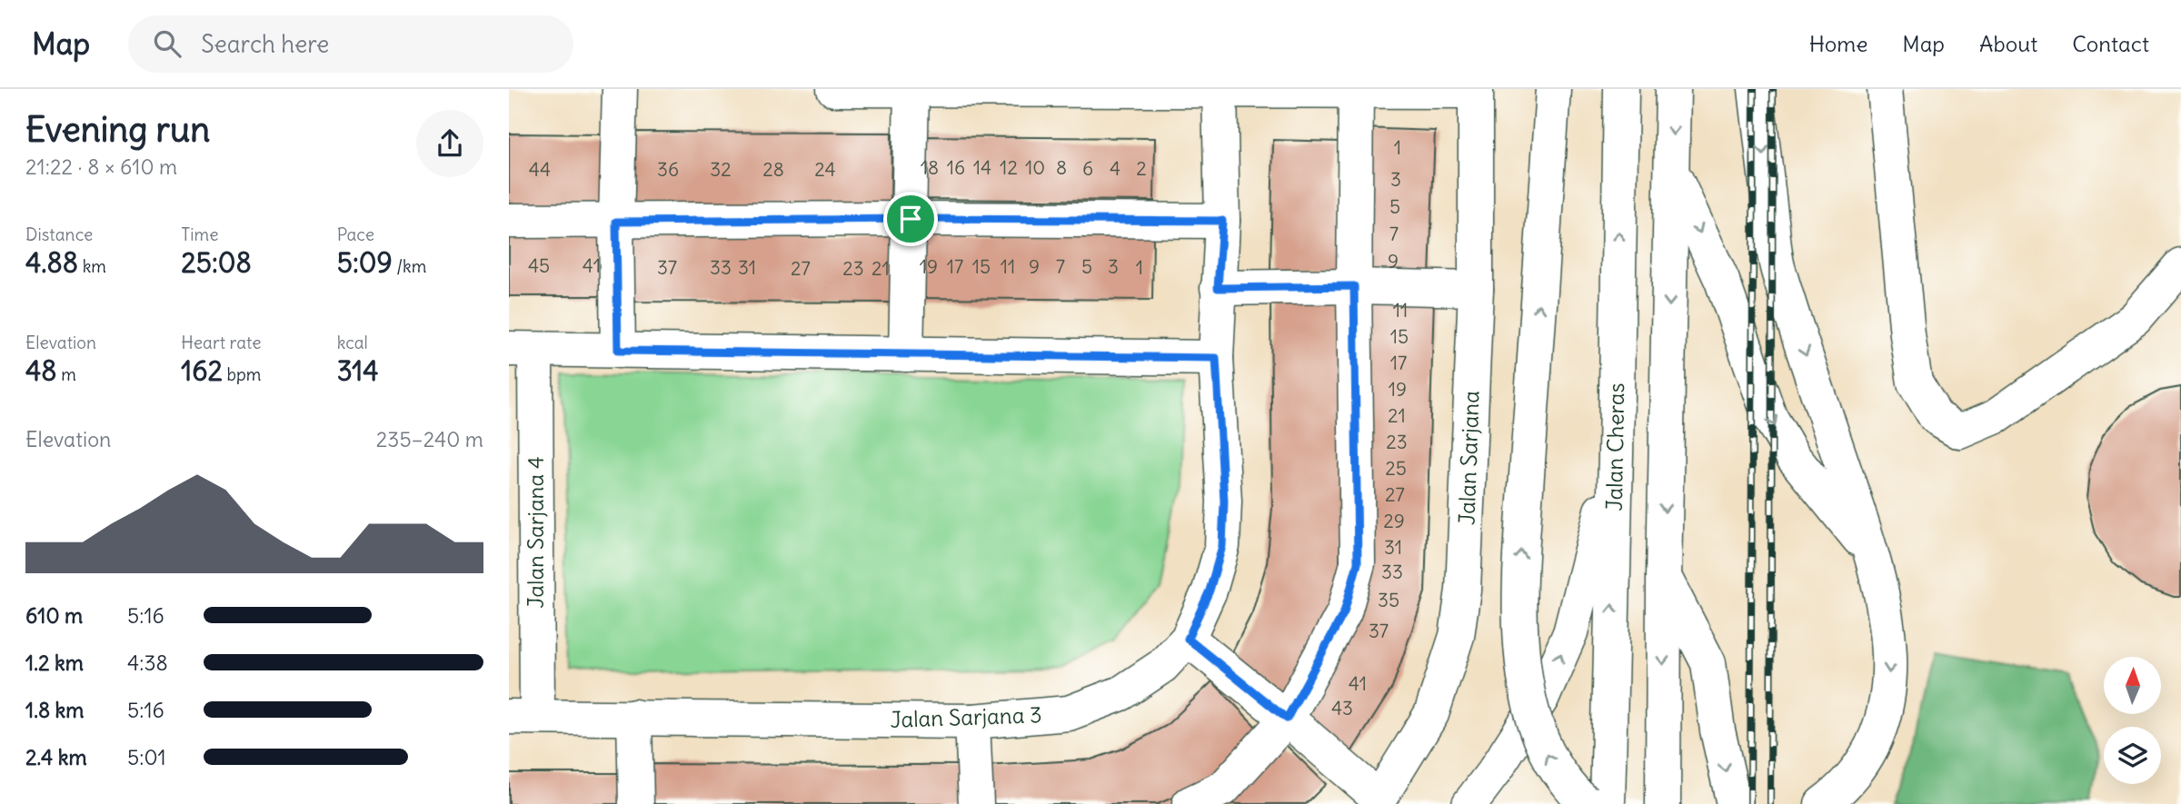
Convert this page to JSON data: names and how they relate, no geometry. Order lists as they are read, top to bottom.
{
  "streets": {
    "main road": [
      "Jalan Cheras",
      "Jalan Sarjana",
      "Jalan Sarjana 4",
      "Jalan Sarjana 3"
    ]
  },
  "crossings": [
    ["Jalan Sarjana 4", "Jalan Sarjana 3"]
  ],
  "house_numbers": [
    "1",
    "18",
    "16",
    "14",
    "12",
    "10",
    "8",
    "6",
    "4",
    "2",
    "44",
    "36",
    "32",
    "28",
    "24",
    "3",
    "5",
    "7",
    "9",
    "45",
    "41",
    "19",
    "17",
    "15",
    "11",
    "9",
    "7",
    "5",
    "3",
    "37",
    "33",
    "31",
    "1",
    "27",
    "23",
    "21",
    "11",
    "15",
    "17",
    "19",
    "21",
    "23",
    "25",
    "27",
    "29",
    "31",
    "33",
    "35",
    "37",
    "41",
    "43"
  ],
  "north": "top",
  "page": {
    "header": "Map",
    "search": "Search here",
    "nav": [
      "Home",
      "Map",
      "About",
      "Contact"
    ],
    "heading": ["Evening run", "21:22 · 8 × 610 m"],
    "stats": [
      ["Distance", "4.88 km"],
      ["Time", "25:08"],
      ["Pace", "5:09 /km"],
      ["Elevation", "48 m"],
      ["Heart rate", "162 bpm"],
      ["kcal", "314"]
    ],
    "chart": ["Elevation", "235–240 m"],
    "list": [
      {
        "name": "610 m",
        "note": "5:16"
      },
      {
        "name": "1.2 km",
        "note": "4:38"
      },
      {
        "name": "1.8 km",
        "note": "5:16"
      },
      {
        "name": "2.4 km",
        "note": "5:01"
      }
    ]
  }
}
